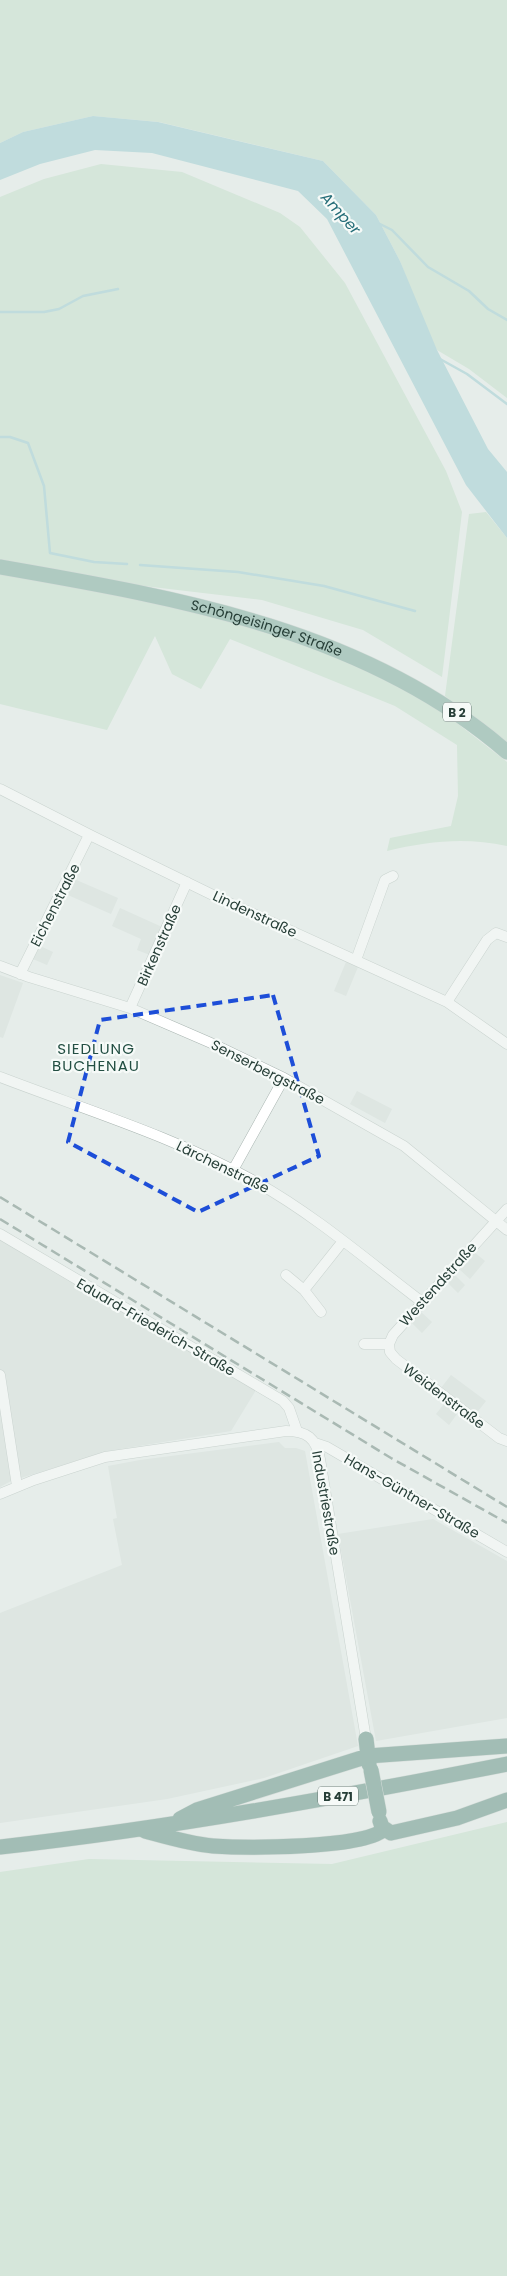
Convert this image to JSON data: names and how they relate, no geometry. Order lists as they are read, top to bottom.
{
  "streets": {
    "highway": ["B 471"],
    "main road": ["Schöngeisinger Straße", "B 2"],
    "street": [
      "Eichenstraße",
      "Lindenstraße",
      "Birkenstraße",
      "Senserbergstraße",
      "Lärchenstraße",
      "Westendstraße",
      "Eduard-Friederich-Straße",
      "Weidenstraße",
      "Hans-Güntner-Straße",
      "Industriestraße"
    ]
  },
  "crossings": [
    ["Eichenstraße", "Lindenstraße"],
    ["Eichenstraße", "Senserbergstraße"],
    ["Lindenstraße", "Birkenstraße"],
    ["Birkenstraße", "Senserbergstraße"],
    ["Senserbergstraße", "Westendstraße"],
    ["Lärchenstraße", "Westendstraße"],
    ["Westendstraße", "Weidenstraße"],
    ["Eduard-Friederich-Straße", "Industriestraße"],
    ["Hans-Güntner-Straße", "Industriestraße"]
  ],
  "districts": ["SIEDLUNG BUCHENAU"],
  "water": ["Amper"]
}
